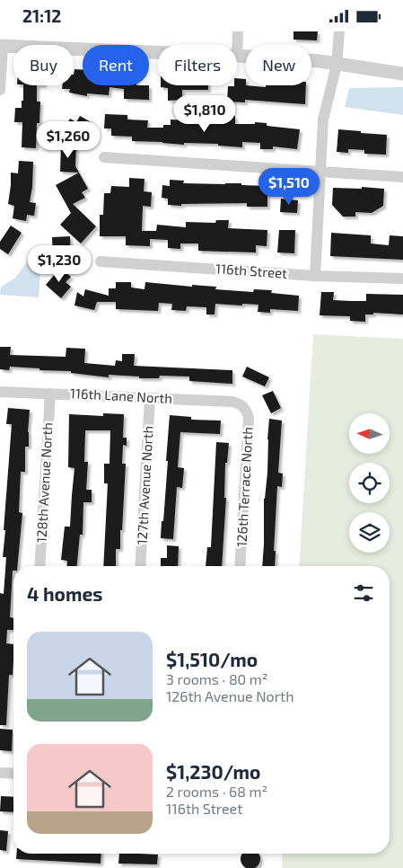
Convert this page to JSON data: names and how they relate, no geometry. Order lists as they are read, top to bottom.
{
  "streets": {
    "street": [
      "116th Street",
      "116th Lane North",
      "128th Avenue North",
      "127th Avenue North",
      "126th Terrace North"
    ]
  },
  "crossings": [
    ["116th Lane North", "128th Avenue North"],
    ["116th Lane North", "127th Avenue North"],
    ["116th Lane North", "126th Terrace North"]
  ],
  "north": "left",
  "page": {
    "status": "21:12",
    "chip": [
      "Buy",
      "Rent",
      "Filters",
      "New"
    ],
    "price": [
      "$1,810",
      "$1,260",
      "$1,510",
      "$1,230"
    ],
    "heading": "4 homes",
    "list": [
      {
        "name": "$1,510/mo",
        "note": "3 rooms · 80 m² · 126th Avenue North"
      },
      {
        "name": "$1,230/mo",
        "note": "2 rooms · 68 m² · 116th Street"
      }
    ]
  }
}
